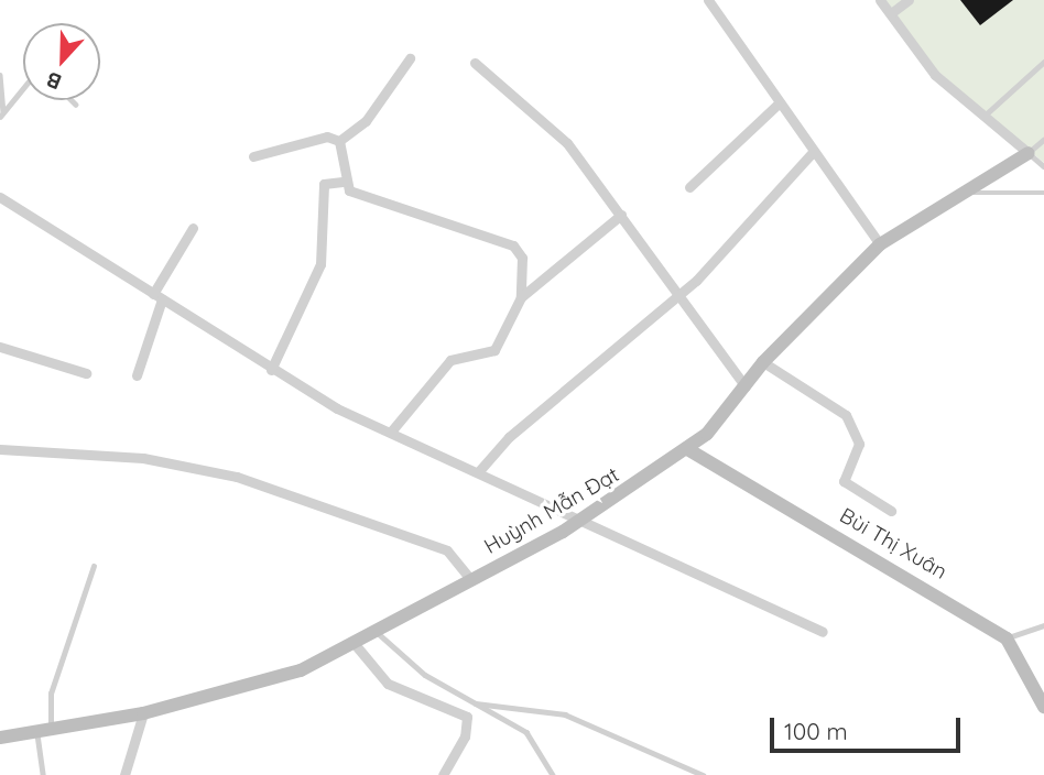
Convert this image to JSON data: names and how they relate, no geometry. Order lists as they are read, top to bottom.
{
  "streets": {
    "main road": ["Huỳnh Mẫn Đạt", "Bùi Thị Xuân"]
  },
  "crossings": [
    ["Huỳnh Mẫn Đạt", "Bùi Thị Xuân"]
  ],
  "scale_bar": "100 m",
  "north": "bottom"
}
